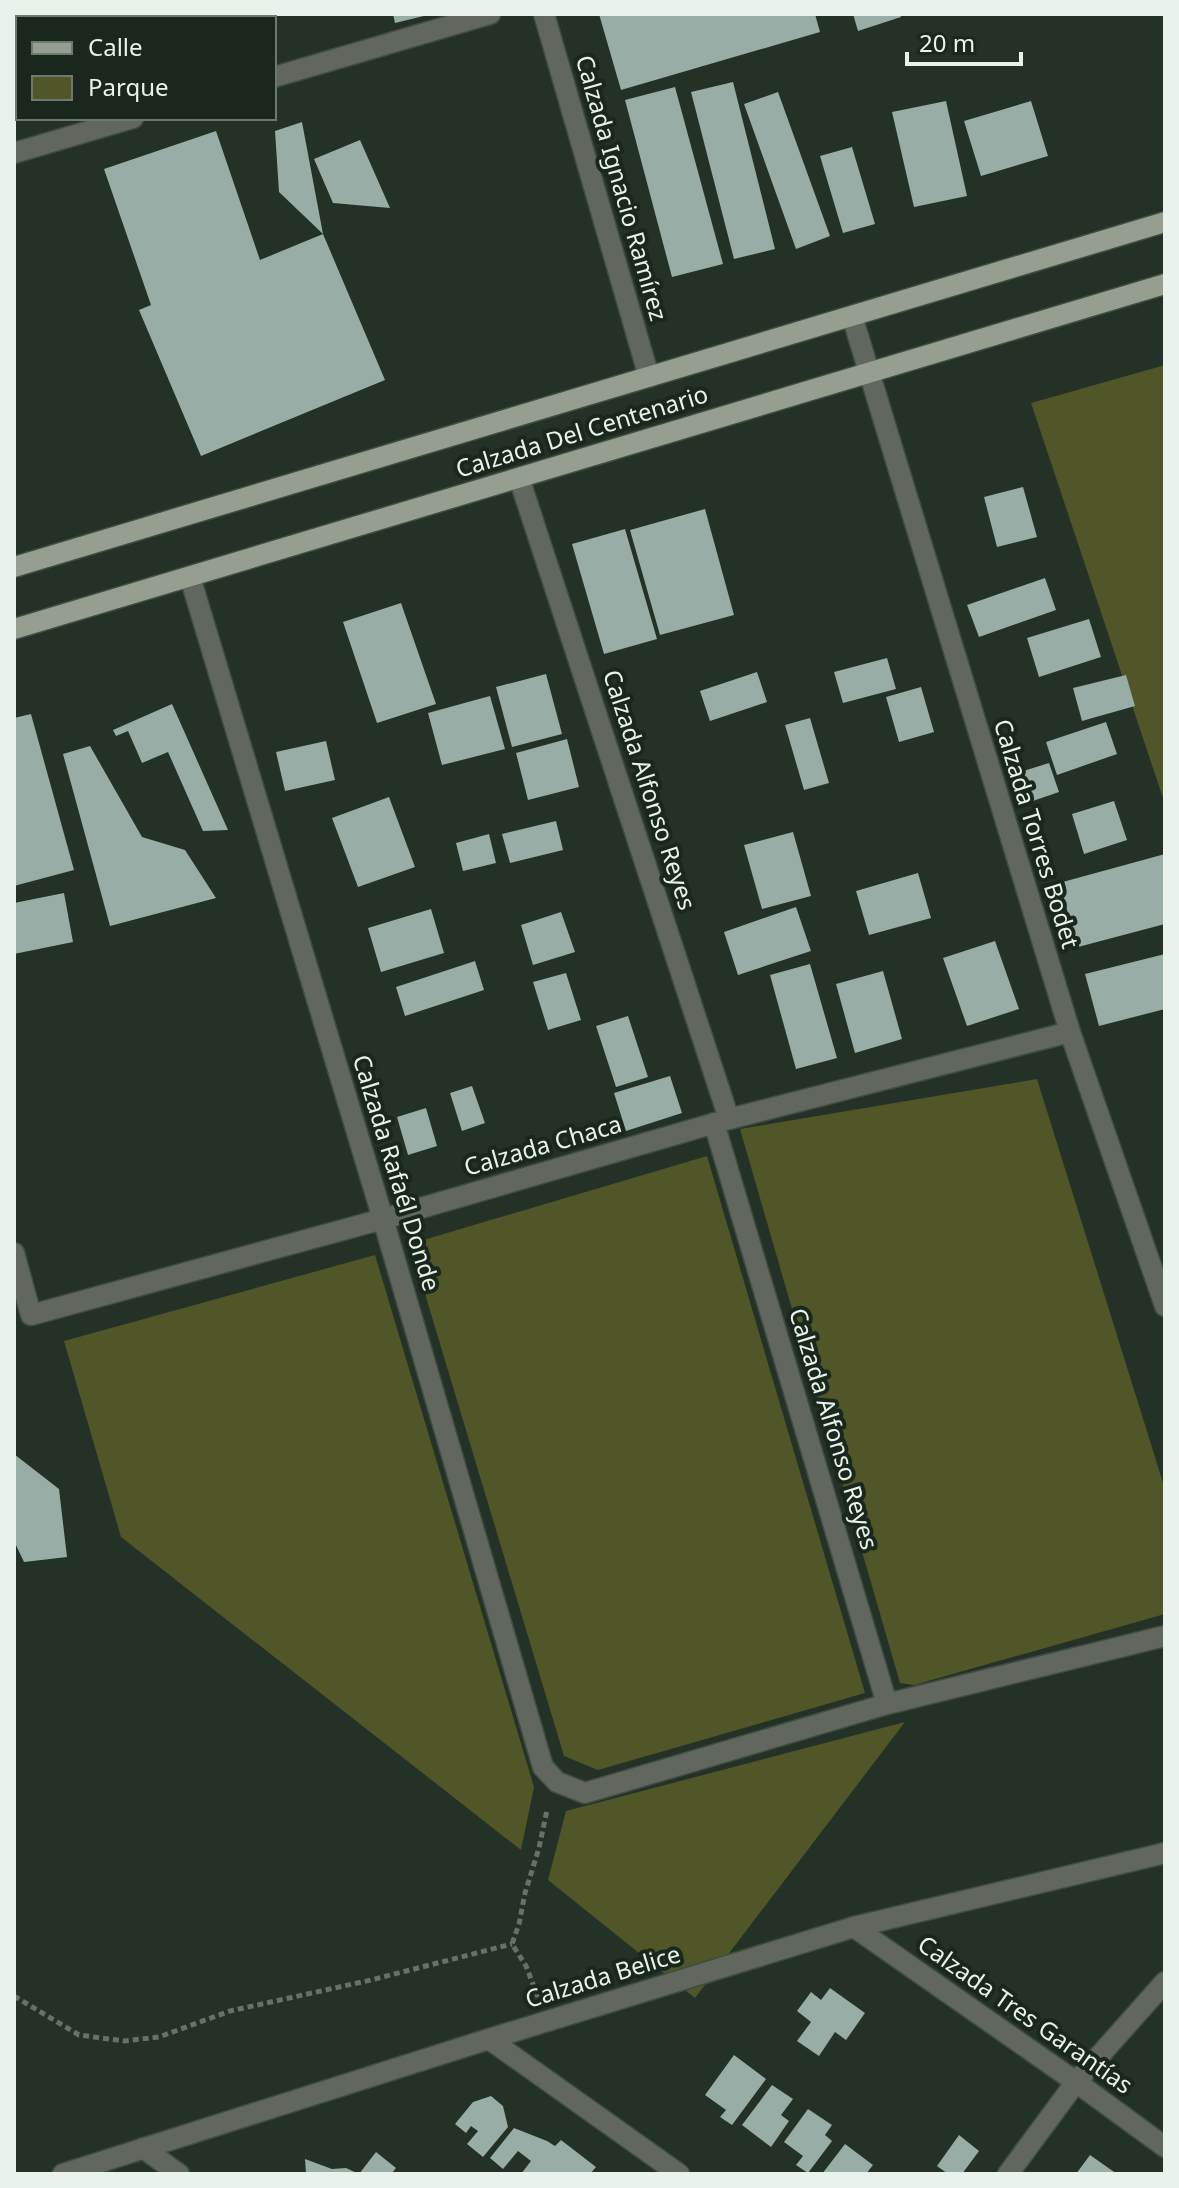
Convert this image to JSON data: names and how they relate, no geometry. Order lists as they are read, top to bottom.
{
  "streets": {
    "main road": ["Calzada Del Centenario"],
    "street": [
      "Calzada Ignacio Ramírez",
      "Calzada Alfonso Reyes",
      "Calzada Torres Bodet",
      "Calzada Chaca",
      "Calzada Rafaél Donde",
      "Calzada Belice",
      "Calzada Tres Garantías"
    ]
  },
  "crossings": [
    ["Calzada Ignacio Ramírez", "Calzada Del Centenario"],
    ["Calzada Del Centenario", "Calzada Alfonso Reyes"],
    ["Calzada Del Centenario", "Calzada Torres Bodet"],
    ["Calzada Del Centenario", "Calzada Rafaél Donde"],
    ["Calzada Alfonso Reyes", "Calzada Chaca"],
    ["Calzada Torres Bodet", "Calzada Chaca"],
    ["Calzada Chaca", "Calzada Rafaél Donde"],
    ["Calzada Belice", "Calzada Tres Garantías"]
  ],
  "legend": ["Calle", "Parque"],
  "scale_bar": "20 m"
}
